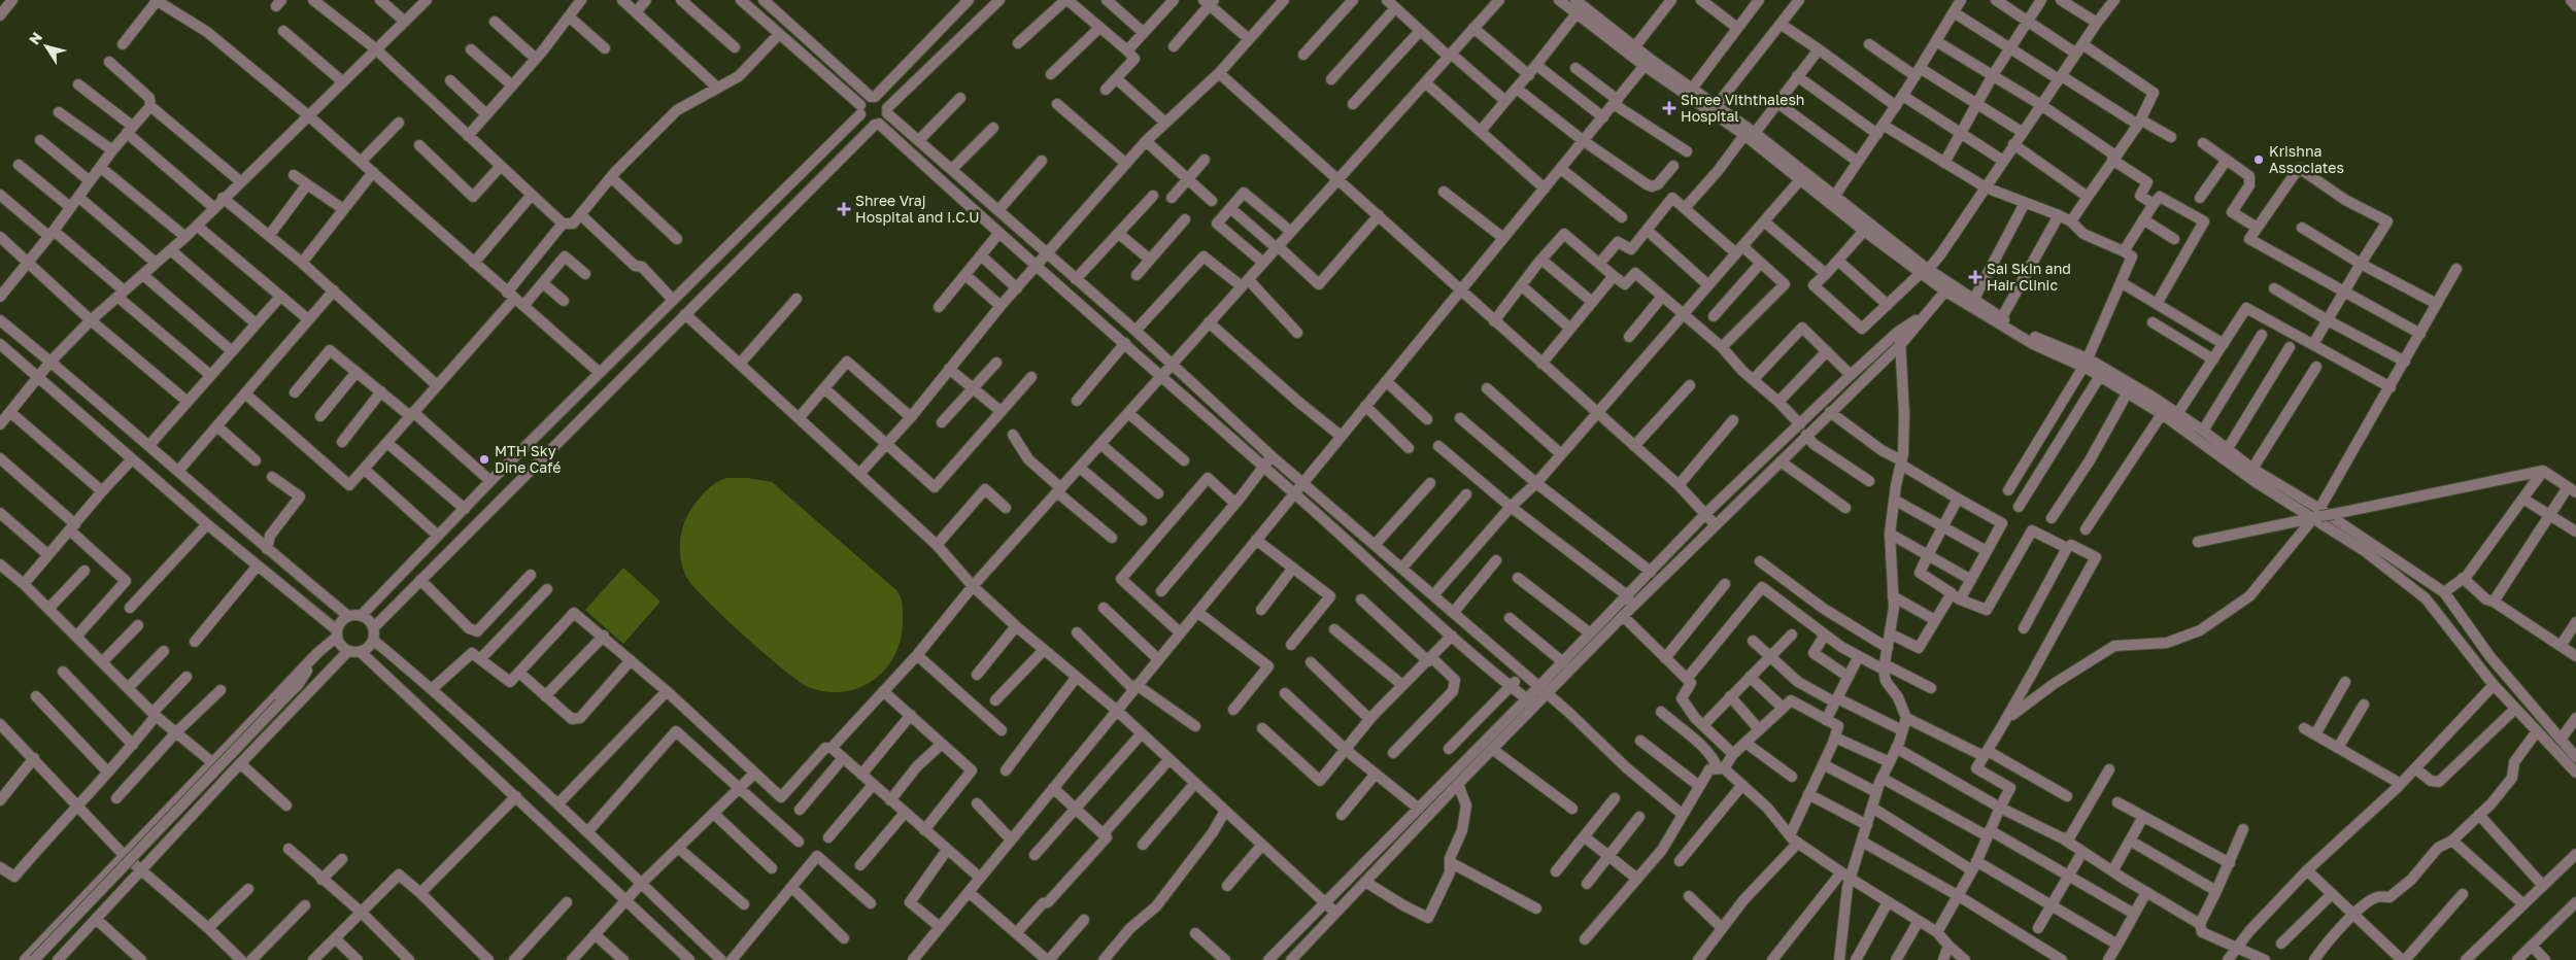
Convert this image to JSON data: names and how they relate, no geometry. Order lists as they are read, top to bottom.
{
  "places": {
    "health": ["Shree Viththalesh Hospital", "Shree Vraj Hospital and I.C.U", "Sai Skin and Hair Clinic"],
    "other": ["Krishna Associates", "MTH Sky Dine Café"]
  },
  "north": "top left"
}
